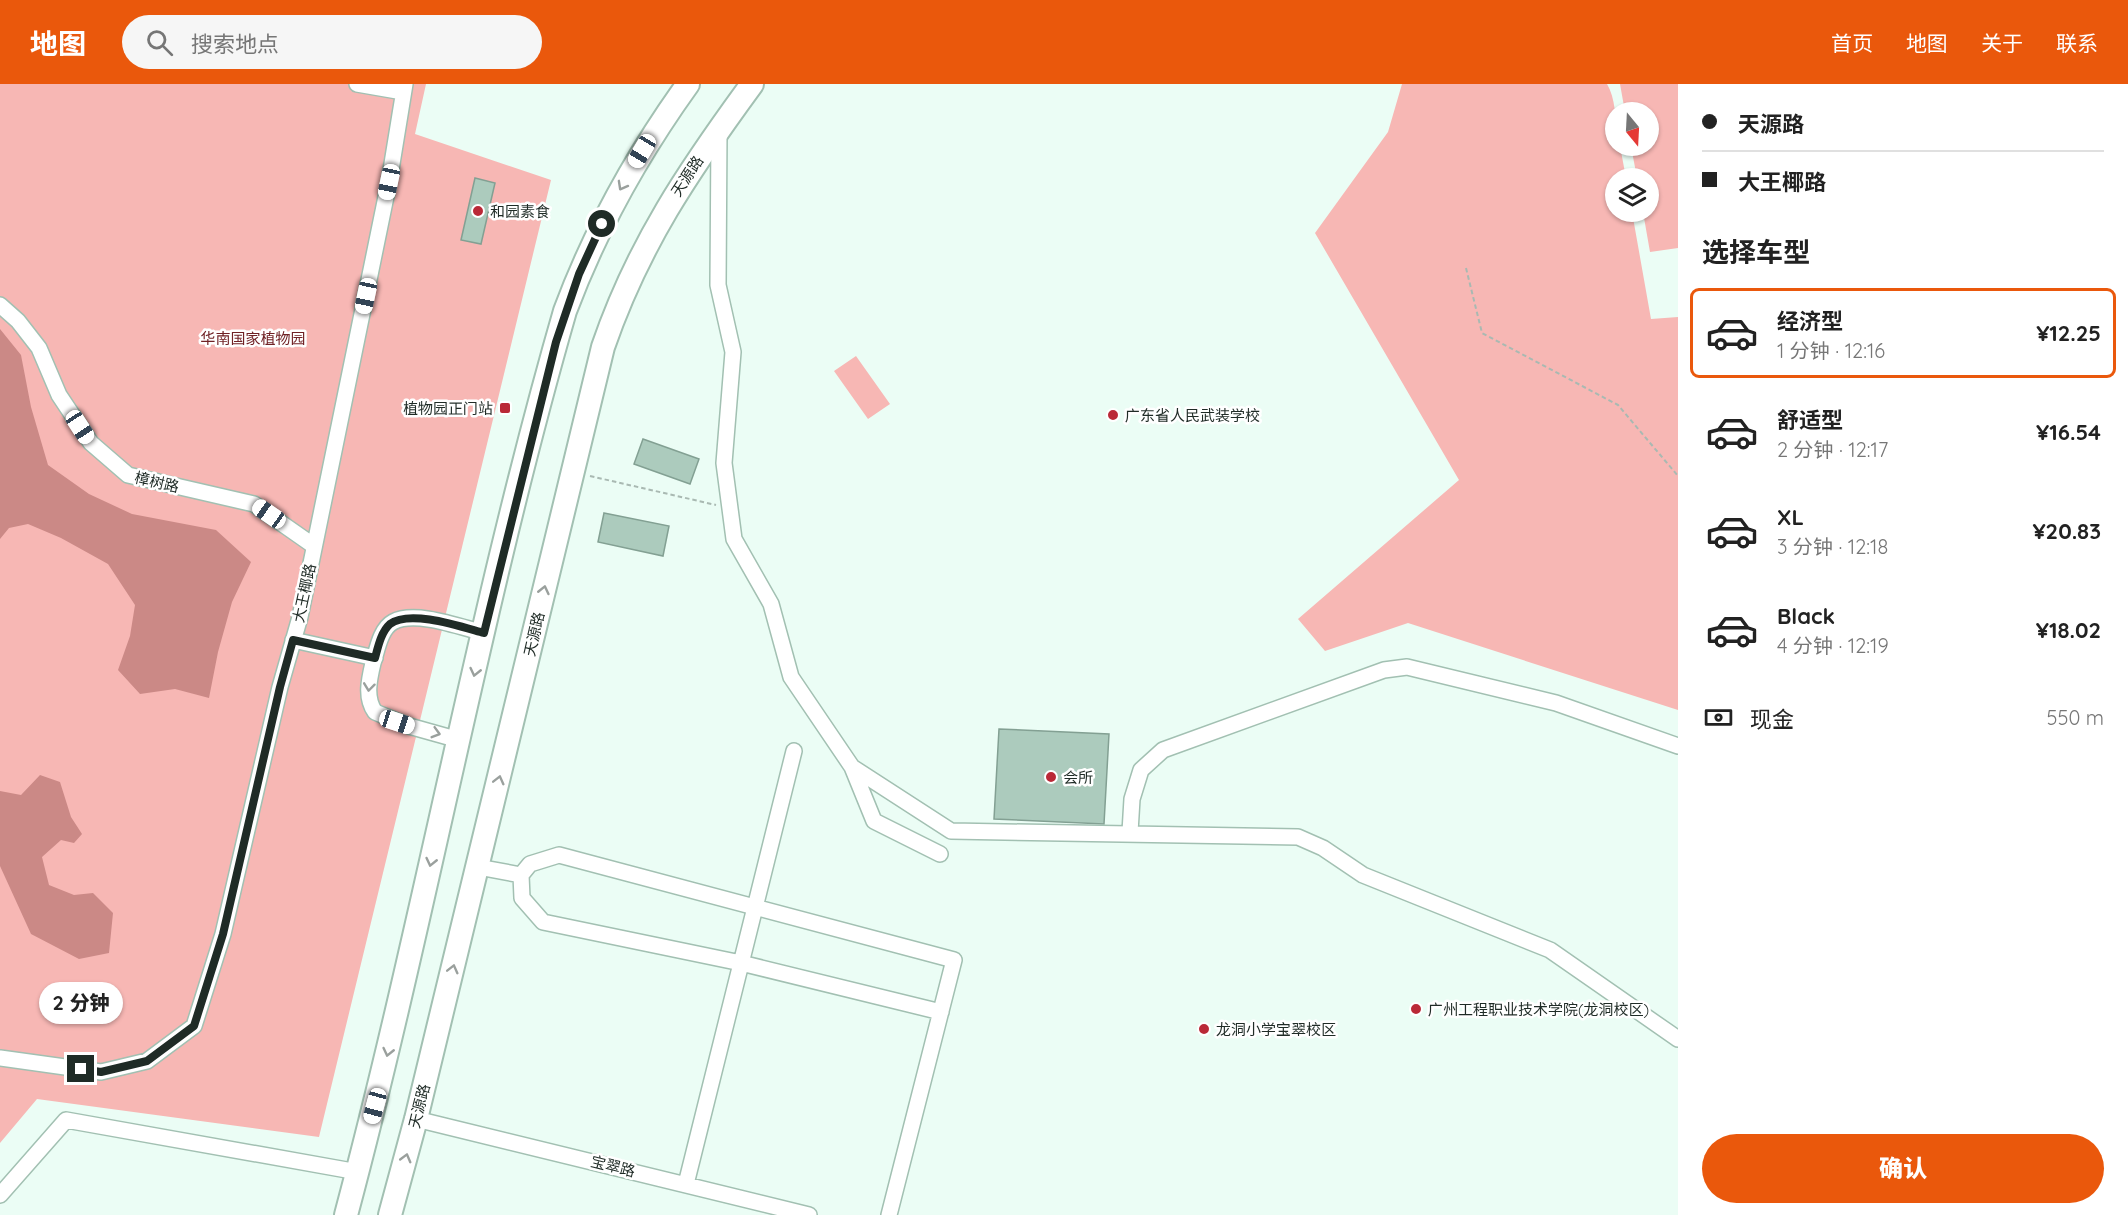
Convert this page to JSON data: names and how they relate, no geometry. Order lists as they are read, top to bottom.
{
  "streets": {
    "highway": ["天源路"],
    "street": ["樟树路", "大王椰路", "宝翠路"]
  },
  "crossings": [
    ["天源路", "宝翠路"],
    ["樟树路", "大王椰路"]
  ],
  "parks": ["华南国家植物园"],
  "places": {
    "other": [
      "和园素食",
      "广东省人民武装学校",
      "会所",
      "广州工程职业技术学院(龙洞校区)",
      "龙洞小学宝翠校区"
    ],
    "transit": ["植物园正门站"]
  },
  "north": "bottom",
  "page": {
    "header": "地图",
    "search": "搜索地点",
    "nav": [
      "首页",
      "地图",
      "关于",
      "联系"
    ],
    "banner": ["天源路", "大王椰路"],
    "heading": "选择车型",
    "list": [
      {
        "name": "经济型",
        "note": "1 分钟 · 12:16",
        "value": "¥12.25"
      },
      {
        "name": "舒适型",
        "note": "2 分钟 · 12:17",
        "value": "¥16.54"
      },
      {
        "name": "XL",
        "note": "3 分钟 · 12:18",
        "value": "¥20.83"
      },
      {
        "name": "Black",
        "note": "4 分钟 · 12:19",
        "value": "¥18.02"
      }
    ],
    "pay": ["现金", "550 m"],
    "bubble": "2 分钟",
    "buttons": "确认"
  }
}
